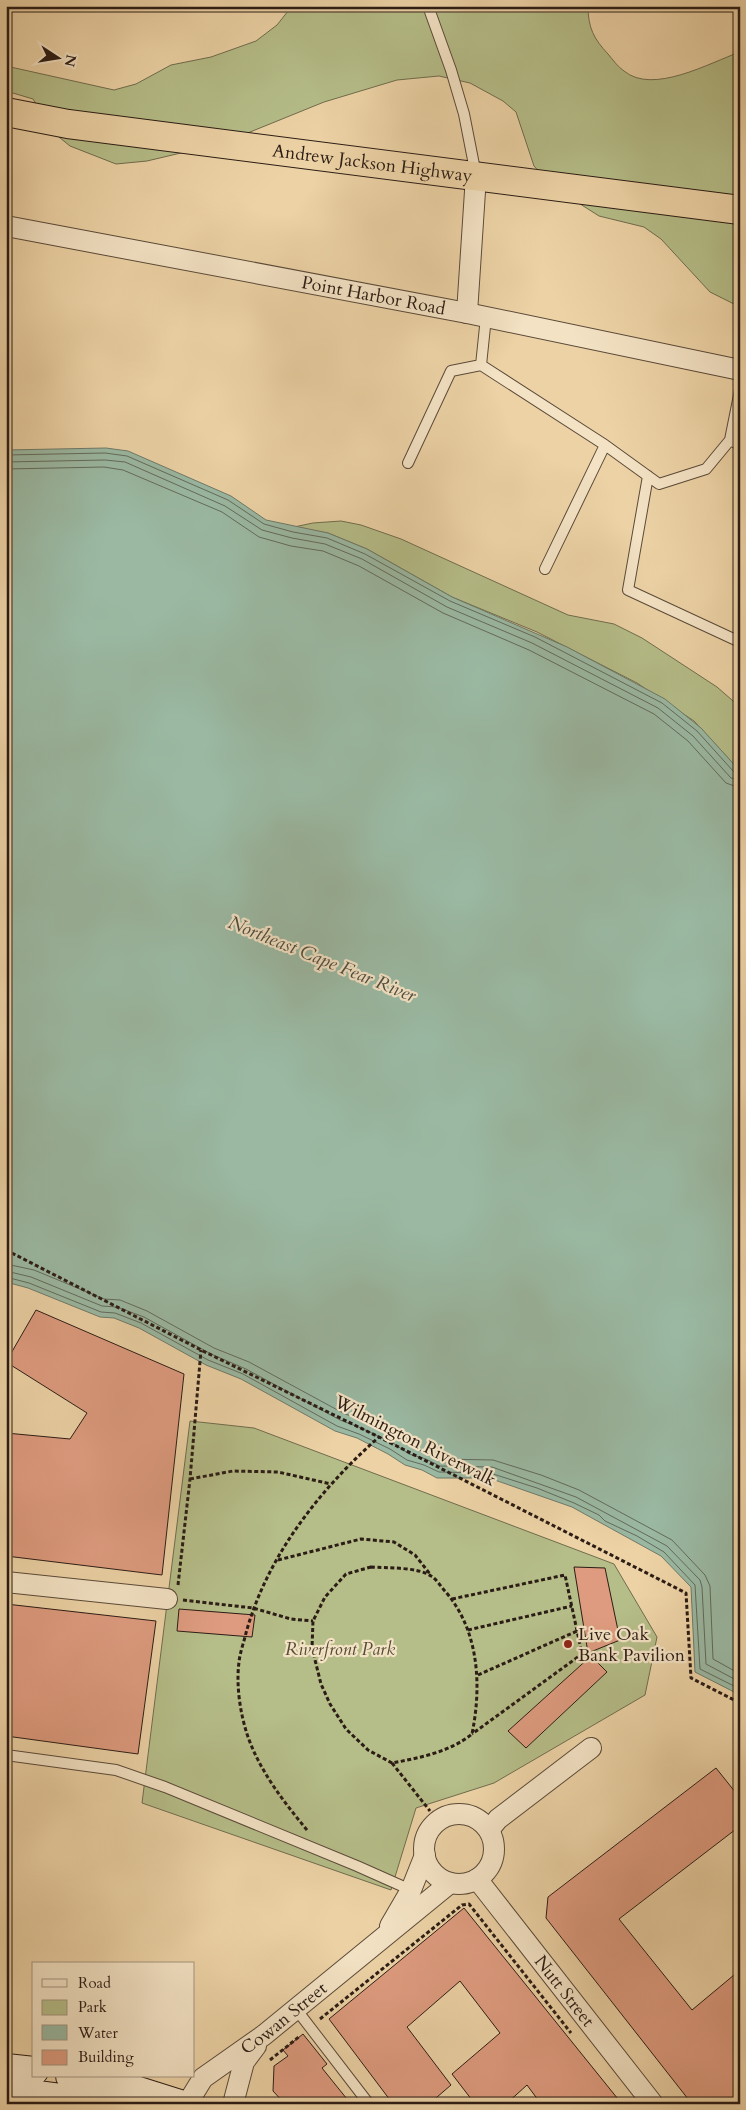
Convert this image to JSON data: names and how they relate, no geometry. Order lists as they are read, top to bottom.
{
  "streets": {
    "highway": ["Andrew Jackson Highway"],
    "street": ["Point Harbor Road", "Nutt Street", "Cowan Street"],
    "path": ["Wilmington Riverwalk"]
  },
  "crossings": [
    ["Nutt Street", "Cowan Street"]
  ],
  "water": ["Northeast Cape Fear River"],
  "parks": ["Riverfront Park"],
  "places": ["Live Oak Bank Pavilion"],
  "legend": [
    "Road",
    "Park",
    "Water",
    "Building"
  ],
  "north": "right"
}
